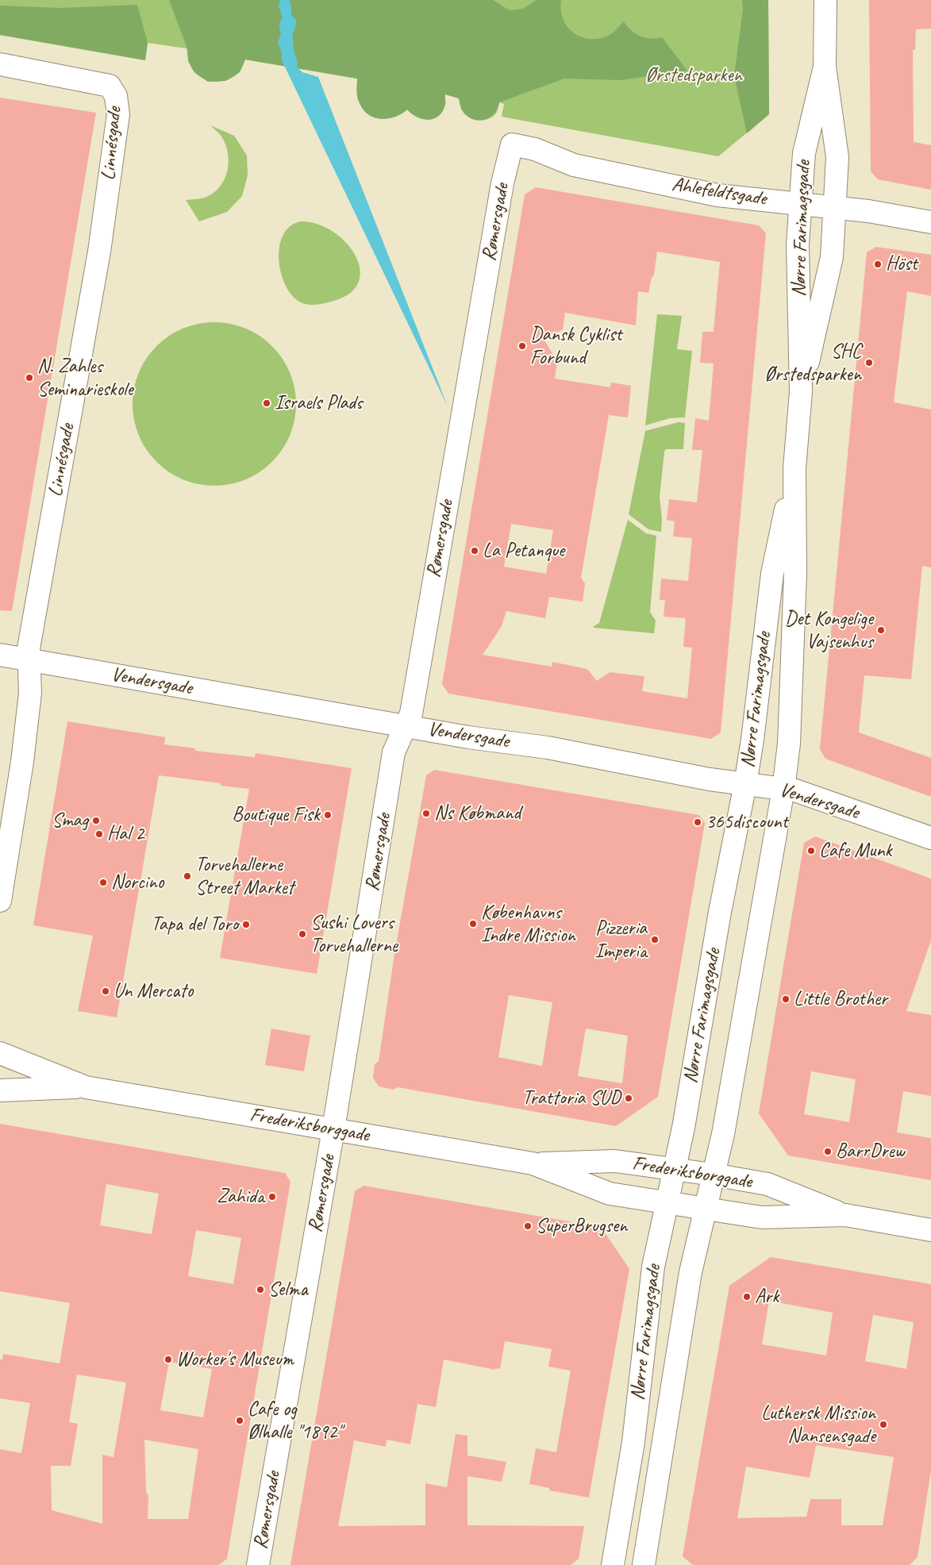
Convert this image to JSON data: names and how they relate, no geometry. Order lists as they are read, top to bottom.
{
  "streets": {
    "street": [
      "Linnésgade",
      "Ahlefeldtsgade",
      "Rømersgade",
      "Nørre Farimagsgade",
      "Vendersgade",
      "Frederiksborggade"
    ]
  },
  "crossings": [
    ["Linnésgade", "Vendersgade"],
    ["Ahlefeldtsgade", "Rømersgade"],
    ["Ahlefeldtsgade", "Nørre Farimagsgade"],
    ["Rømersgade", "Vendersgade"],
    ["Rømersgade", "Frederiksborggade"],
    ["Nørre Farimagsgade", "Vendersgade"],
    ["Nørre Farimagsgade", "Frederiksborggade"]
  ],
  "parks": ["Ørstedsparken"],
  "places": [
    "Höst",
    "Dansk Cyklist Forbund",
    "SHC Ørstedsparken",
    "N. Zahles Seminarieskole",
    "Israels Plads",
    "La Petanque",
    "Det Kongelige Vajsenhus",
    "Ns Købmand",
    "Boutique Fisk",
    "Smag",
    "365discount",
    "Hal 2",
    "Cafe Munk",
    "Torvehallerne Street Market",
    "Norcino",
    "Københavns Indre Mission",
    "Tapa del Toro",
    "Sushi Lovers Torvehallerne",
    "Pizzeria Imperia",
    "Un Mercato",
    "Little Brother",
    "Trattoria SUD",
    "BarrDrew",
    "Zahida",
    "SuperBrugsen",
    "Selma",
    "Ark",
    "Worker's Museum",
    "Cafe og Ølhalle \"1892\"",
    "Luthersk Mission Nansensgade"
  ]
}
